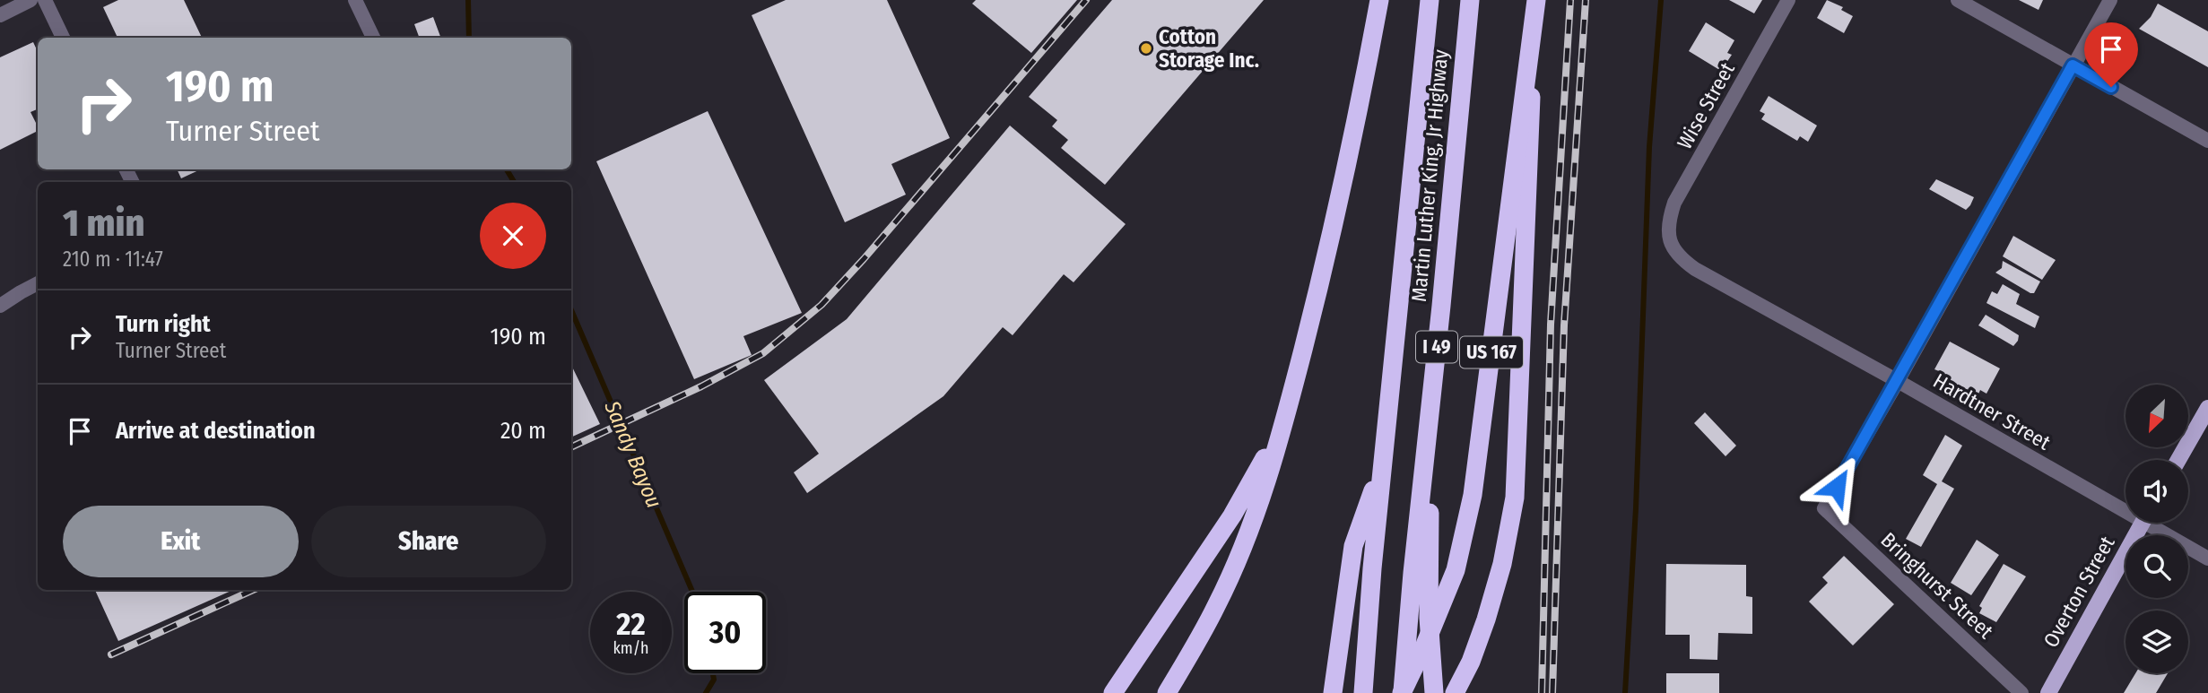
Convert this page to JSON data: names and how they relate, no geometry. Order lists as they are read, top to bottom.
{
  "streets": {
    "highway": ["Martin Luther King, Jr Highway", "I 49", "US 167"],
    "main road": ["Overton Street"],
    "street": ["Wise Street", "Hardtner Street", "Bringhurst Street"]
  },
  "crossings": [
    ["Wise Street", "Hardtner Street"],
    ["Martin Luther King, Jr Highway", "US 167"],
    ["Hardtner Street", "Bringhurst Street"]
  ],
  "water": ["Sandy Bayou"],
  "places": ["Cotton Storage Inc."],
  "north": "bottom left",
  "page": {
    "turn": ["190 m", "Turner Street"],
    "heading": ["1 min", "210 m · 11:47"],
    "list": [
      {
        "name": "Turn right",
        "note": "Turner Street",
        "value": "190 m"
      },
      {
        "name": "Arrive at destination",
        "value": "20 m"
      }
    ],
    "buttons": ["Exit", "Share"],
    "speed": "22 km/h",
    "limit": "30"
  }
}
